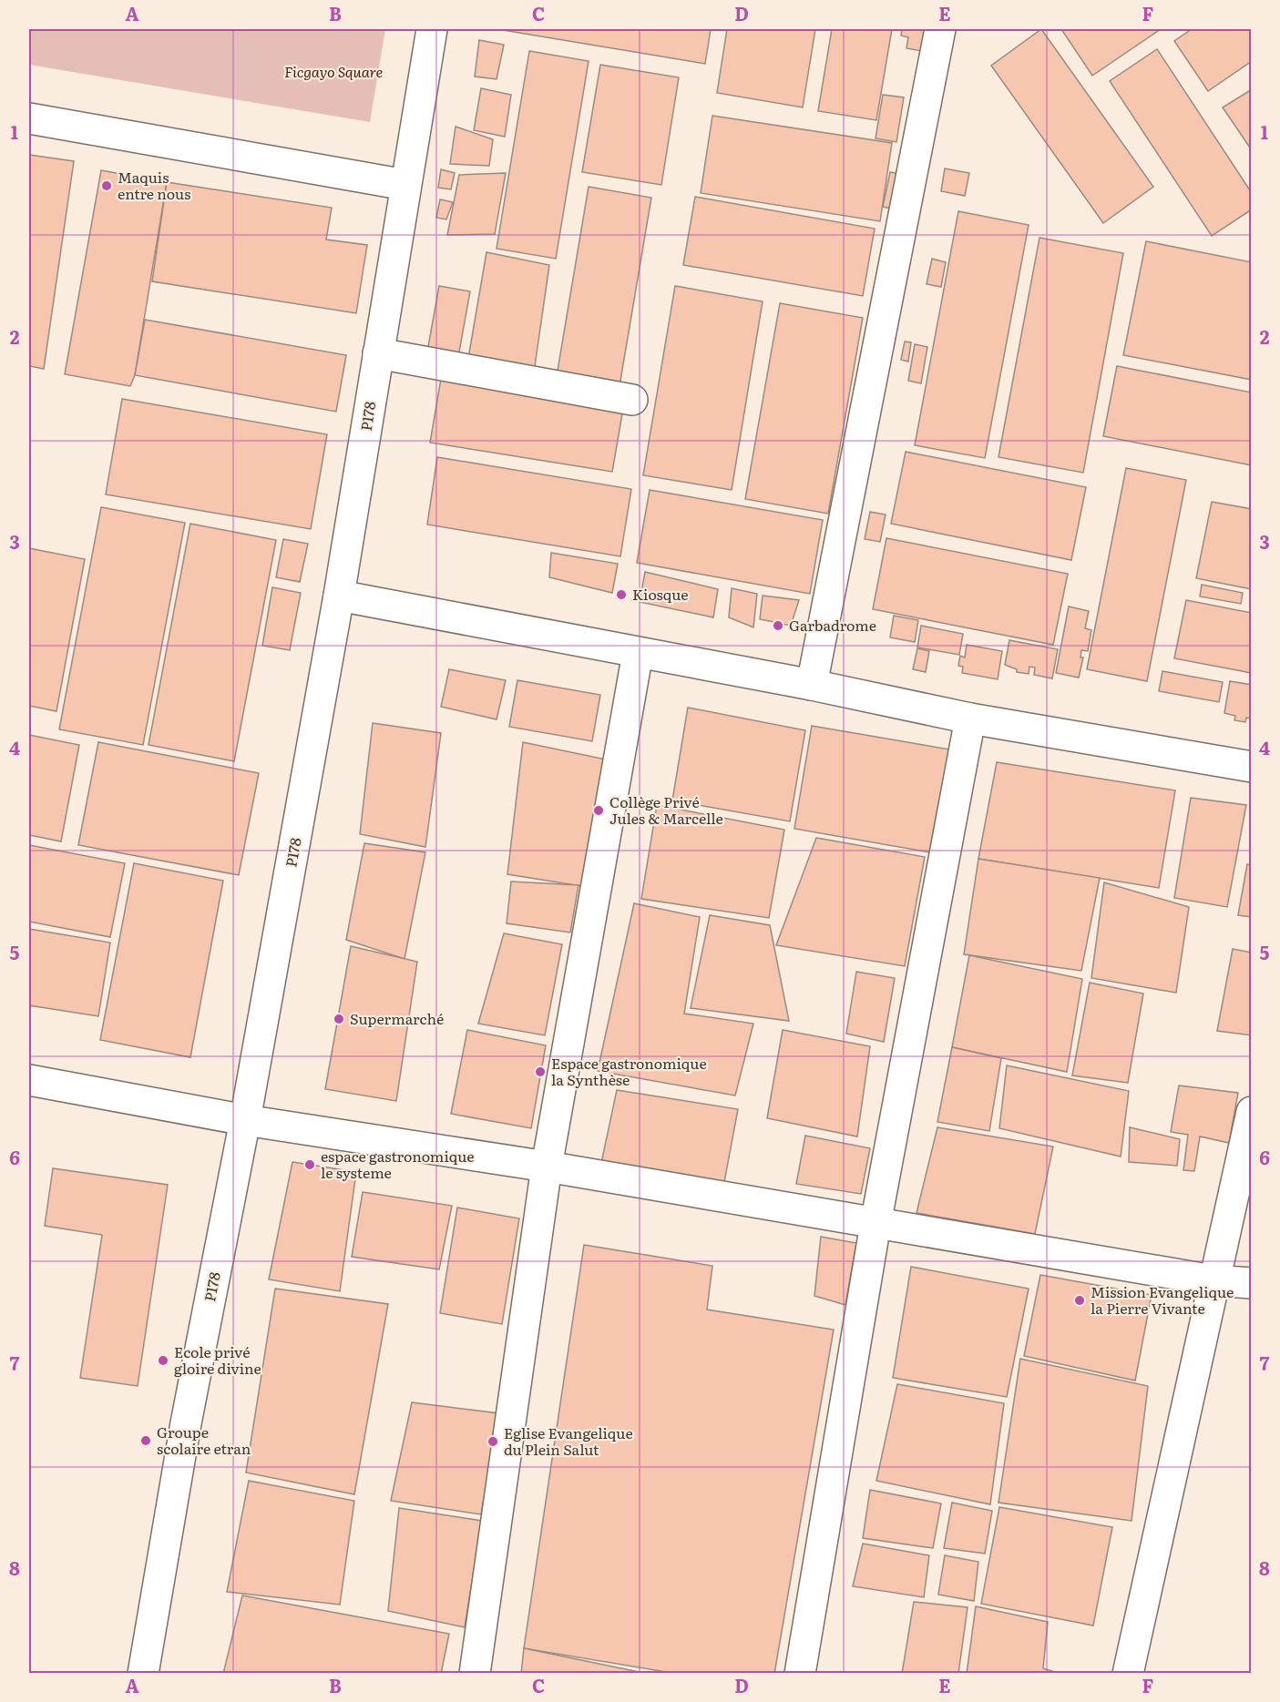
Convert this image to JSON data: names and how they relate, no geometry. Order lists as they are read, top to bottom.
{
  "streets": {
    "street": ["P178"]
  },
  "parks": ["Ficgayo Square"],
  "places": [
    "Maquis entre nous",
    "Kiosque",
    "Garbadrome",
    "Collège Privé Jules & Marcelle",
    "Supermarché",
    "Espace gastronomique la Synthèse",
    "espace gastronomique le systeme",
    "Mission Evangelique la Pierre Vivante",
    "Ecole privé gloire divine",
    "Groupe scolaire etran",
    "Eglise Evangelique du Plein Salut"
  ],
  "grid": {
    "columns": [
      "A",
      "B",
      "C",
      "D",
      "E",
      "F"
    ],
    "rows": [
      "1",
      "2",
      "3",
      "4",
      "5",
      "6",
      "7",
      "8"
    ]
  }
}
